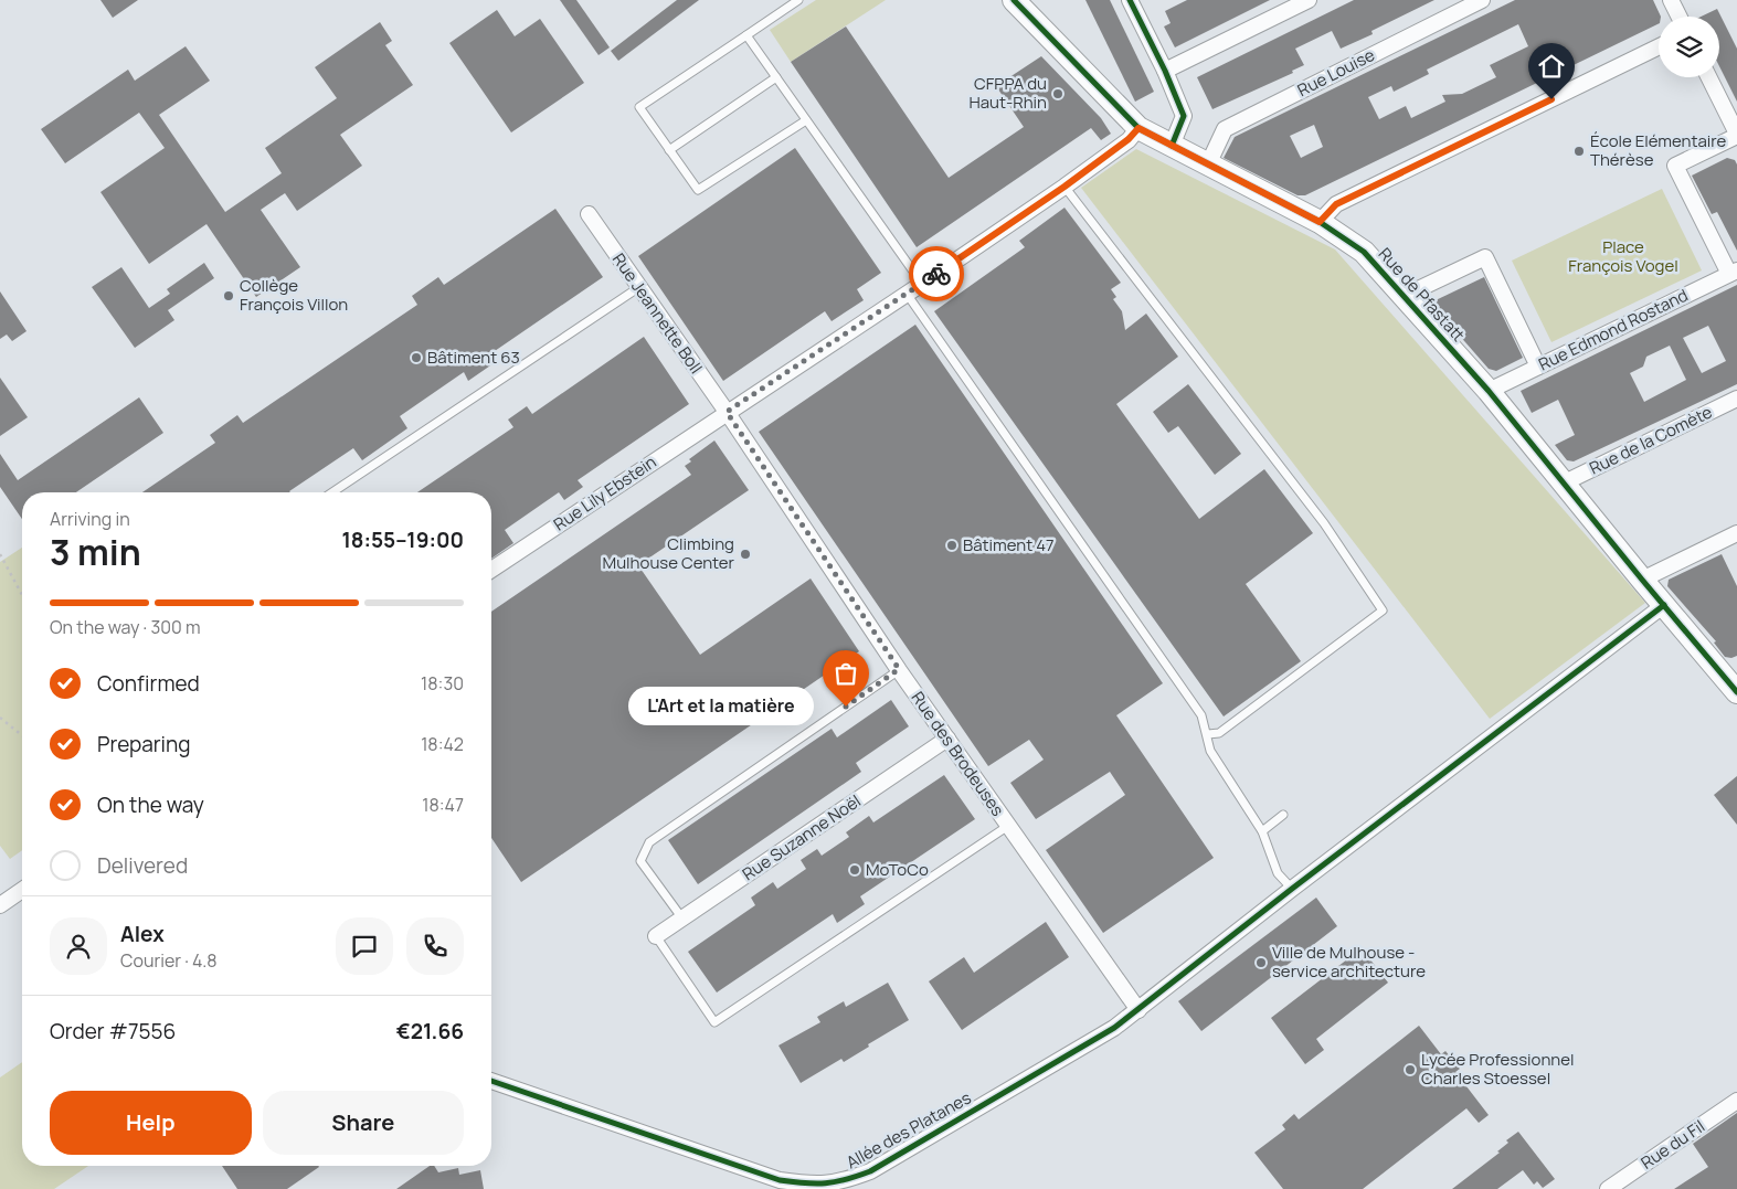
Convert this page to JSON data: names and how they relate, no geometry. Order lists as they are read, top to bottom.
{
  "streets": {
    "street": [
      "Rue Louise",
      "Rue de Pfastatt",
      "Rue Jeannette Boll",
      "Rue Edmond Rostand",
      "Rue de la Comète",
      "Rue Lily Ebstein",
      "Rue des Brodeuses",
      "Rue Suzanne Noël",
      "Allée des Platanes",
      "Rue du Fil"
    ]
  },
  "crossings": [
    ["Rue Louise", "Rue de Pfastatt"],
    ["Rue de Pfastatt", "Rue Edmond Rostand"],
    ["Rue de Pfastatt", "Rue de la Comète"],
    ["Rue de Pfastatt", "Rue Lily Ebstein"],
    ["Rue de Pfastatt", "Allée des Platanes"],
    ["Rue Jeannette Boll", "Rue Lily Ebstein"],
    ["Rue Jeannette Boll", "Rue des Brodeuses"],
    ["Rue Lily Ebstein", "Rue des Brodeuses"],
    ["Rue des Brodeuses", "Rue Suzanne Noël"],
    ["Rue des Brodeuses", "Allée des Platanes"]
  ],
  "parks": ["Place François Vogel"],
  "places": [
    "CFPPA du Haut-Rhin",
    "École Elémentaire Thérèse",
    "Collège François Villon",
    "Bâtiment 63",
    "Bâtiment 47",
    "Climbing Mulhouse Center",
    "L'Art et la matière",
    "MoToCo",
    "Ville de Mulhouse - service architecture",
    "Lycée Professionnel Charles Stoessel"
  ],
  "page": {
    "heading": ["3 min", "Arriving in", "18:55–19:00"],
    "panel": [
      "Alex",
      "Courier · 4.8",
      "Order #7556",
      "€21.66"
    ],
    "bar": "On the way · 300 m",
    "list": [
      ["Confirmed", "18:30"],
      ["Preparing", "18:42"],
      ["On the way", "18:47"],
      "Delivered"
    ],
    "bubble": "L'Art et la matière",
    "buttons": ["Help", "Share"]
  }
}
